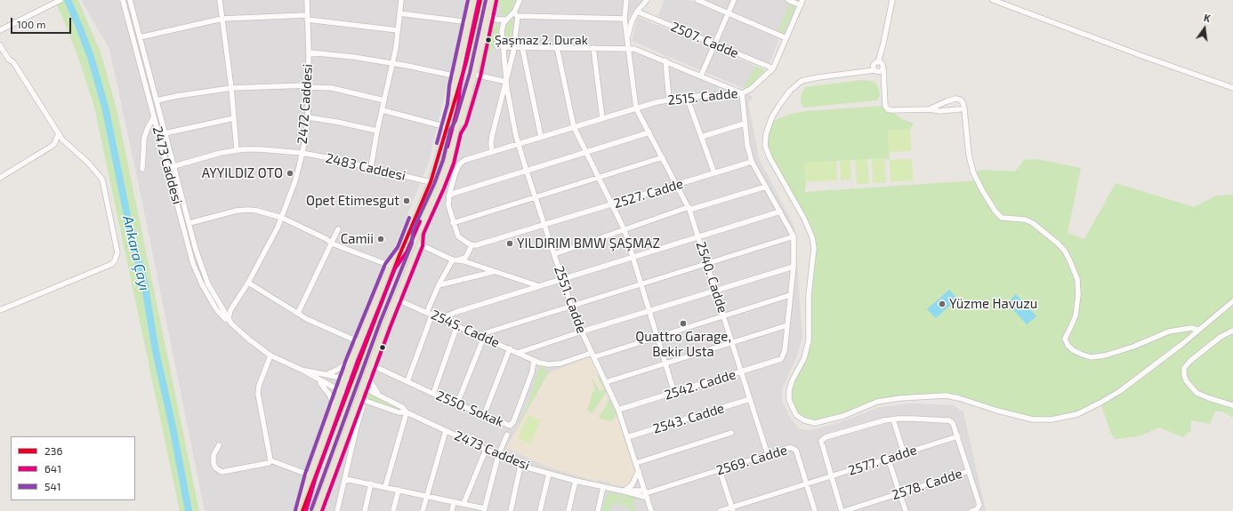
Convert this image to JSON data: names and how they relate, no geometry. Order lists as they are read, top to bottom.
{
  "streets": {
    "street": [
      "2507. Cadde",
      "2515. Cadde",
      "2472 Caddesi",
      "2473 Caddesi",
      "2483 Caddesi",
      "2527. Cadde",
      "2540. Cadde",
      "2551. Cadde",
      "2545. Cadde",
      "2542. Cadde",
      "2550. Sokak",
      "2543. Cadde",
      "2569. Cadde",
      "2577. Cadde",
      "2578. Cadde"
    ]
  },
  "crossings": [
    ["2507. Cadde", "2515. Cadde"],
    ["2515. Cadde", "2540. Cadde"],
    ["2515. Cadde", "2551. Cadde"],
    ["2472 Caddesi", "2473 Caddesi"],
    ["2472 Caddesi", "2483 Caddesi"],
    ["2473 Caddesi", "2483 Caddesi"],
    ["2473 Caddesi", "2569. Cadde"],
    ["2527. Cadde", "2540. Cadde"],
    ["2527. Cadde", "2551. Cadde"],
    ["2540. Cadde", "2542. Cadde"],
    ["2540. Cadde", "2543. Cadde"],
    ["2540. Cadde", "2569. Cadde"],
    ["2551. Cadde", "2542. Cadde"],
    ["2551. Cadde", "2543. Cadde"],
    ["2551. Cadde", "2569. Cadde"],
    ["2545. Cadde", "2550. Sokak"],
    ["2569. Cadde", "2577. Cadde"]
  ],
  "water": ["Ankara Çayı"],
  "places": [
    "Şaşmaz 2. Durak",
    "AYYILDIZ OTO",
    "Opet Etimesgut",
    "Camii",
    "YILDIRIM BMW ŞAŞMAZ",
    "Yüzme Havuzu",
    "Quattro Garage, Bekir Usta"
  ],
  "lines": ["transit line 236", "transit line 541", "transit line 641"],
  "legend": ["236", "641", "541"],
  "scale_bar": "100 m",
  "north": "top"
}
